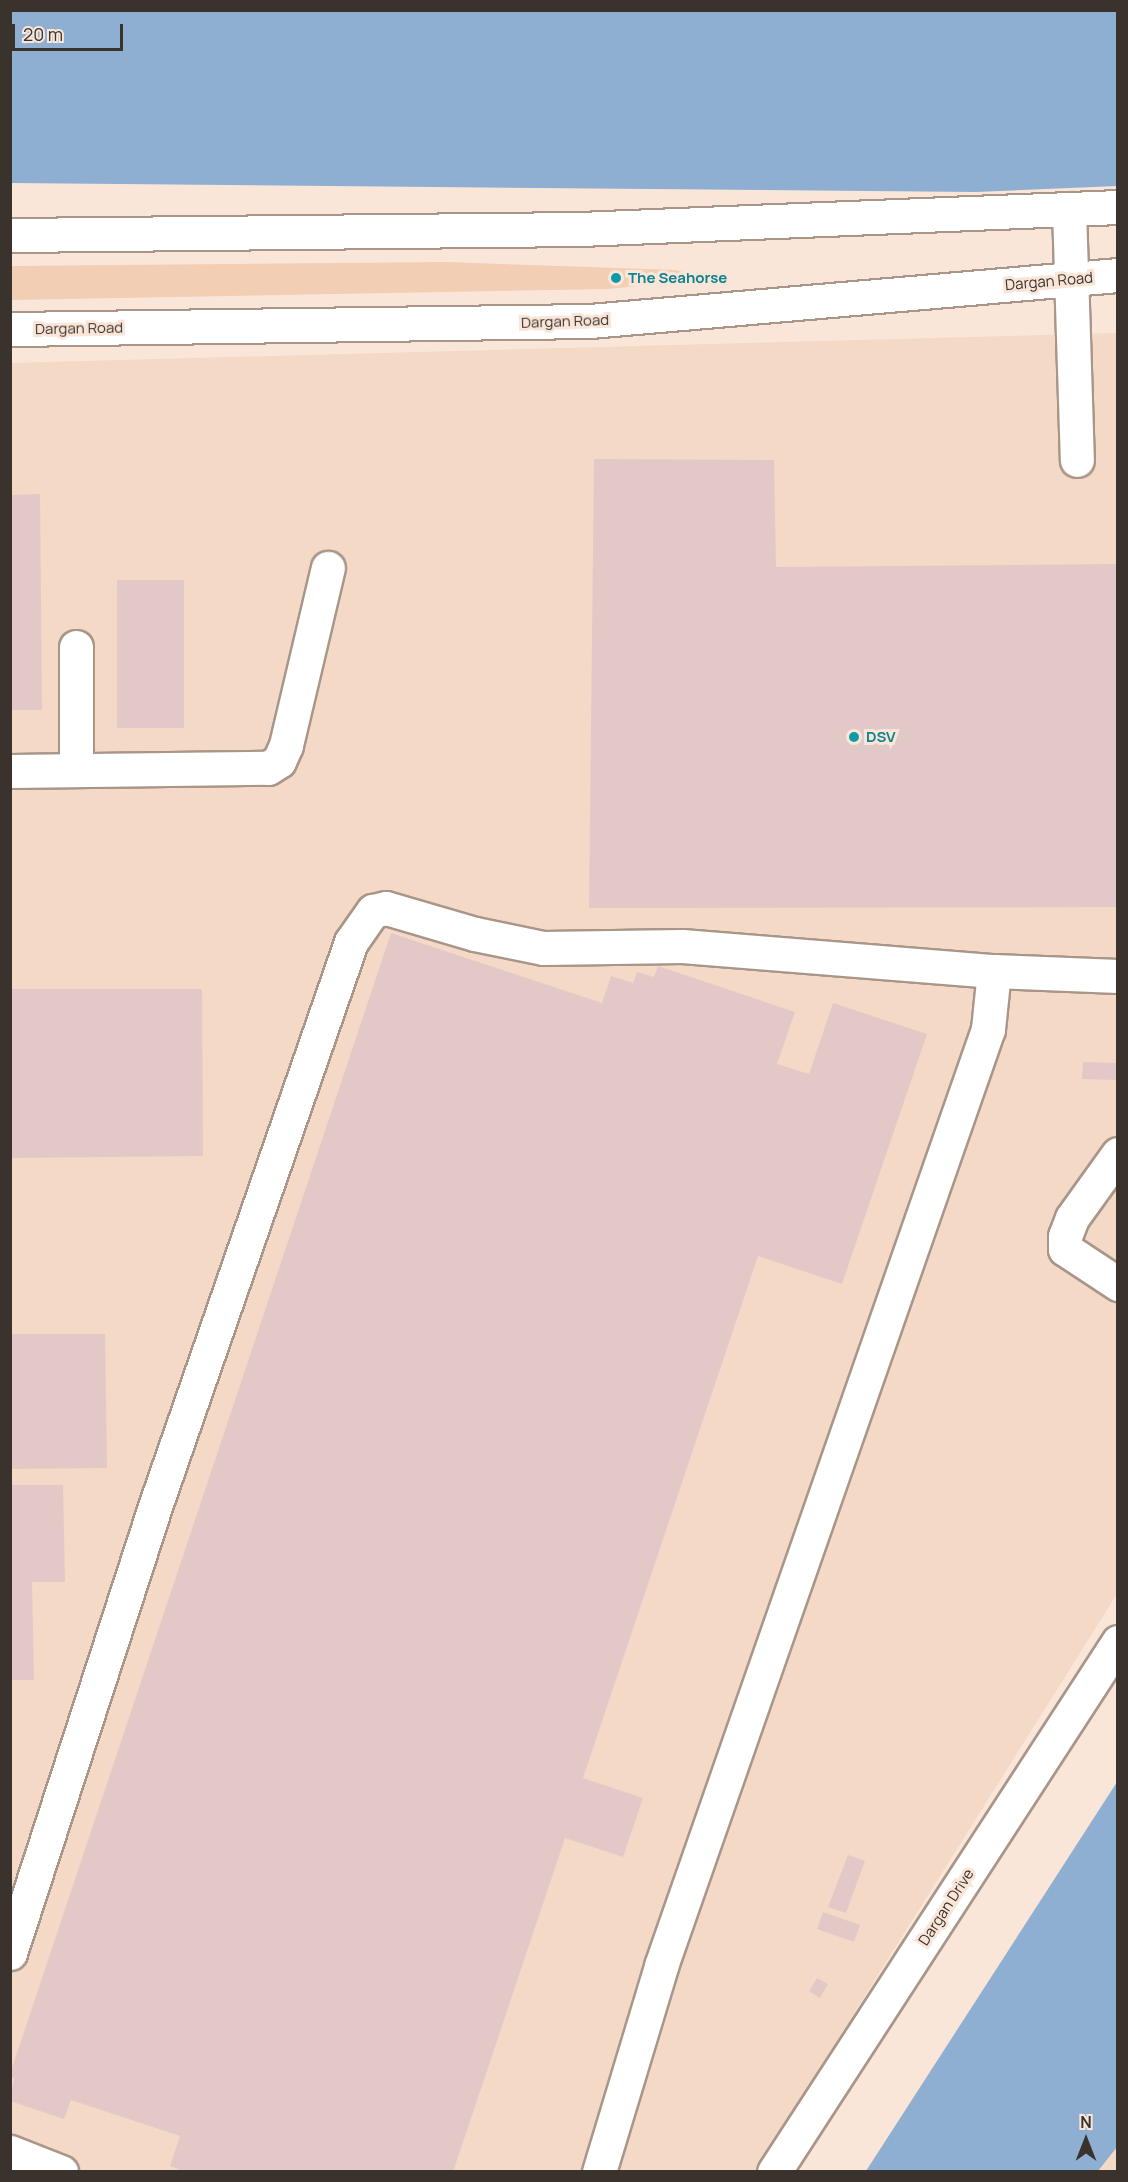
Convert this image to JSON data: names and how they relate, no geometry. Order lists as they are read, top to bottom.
{
  "streets": {
    "street": ["Dargan Road", "Dargan Drive"]
  },
  "places": ["The Seahorse", "DSV"],
  "scale_bar": "20 m",
  "north": "top"
}
